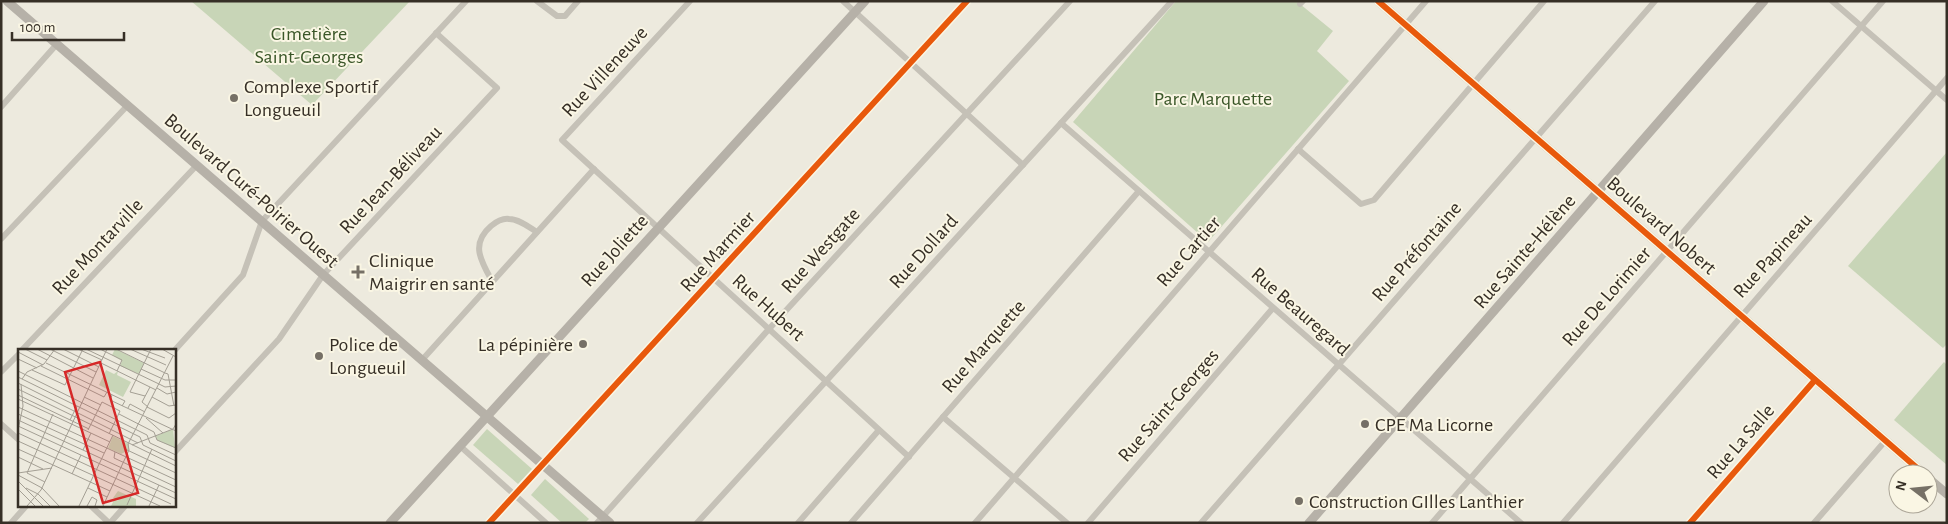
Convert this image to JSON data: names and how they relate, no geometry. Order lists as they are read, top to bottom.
{
  "streets": {
    "street": [
      "Rue Villeneuve",
      "Rue Jean-Béliveau",
      "Boulevard Curé-Poirier Ouest",
      "Boulevard Nobert",
      "Rue Montarville",
      "Rue Joliette",
      "Rue Westgate",
      "Rue Marmier",
      "Rue Dollard",
      "Rue Cartier",
      "Rue Préfontaine",
      "Rue Sainte-Hélène",
      "Rue Papineau",
      "Rue De Lorimier",
      "Rue Hubert",
      "Rue Beauregard",
      "Rue Marquette",
      "Rue Saint-Georges",
      "Rue La Salle"
    ]
  },
  "crossings": [
    ["Rue Villeneuve", "Rue Hubert"],
    ["Rue Jean-Béliveau", "Boulevard Curé-Poirier Ouest"],
    ["Boulevard Curé-Poirier Ouest", "Rue Montarville"],
    ["Boulevard Curé-Poirier Ouest", "Rue Joliette"],
    ["Boulevard Curé-Poirier Ouest", "Rue Westgate"],
    ["Boulevard Curé-Poirier Ouest", "Rue Marmier"],
    ["Boulevard Nobert", "Rue Cartier"],
    ["Boulevard Nobert", "Rue Préfontaine"],
    ["Boulevard Nobert", "Rue Sainte-Hélène"],
    ["Boulevard Nobert", "Rue Papineau"],
    ["Boulevard Nobert", "Rue De Lorimier"],
    ["Boulevard Nobert", "Rue La Salle"],
    ["Rue Joliette", "Rue Hubert"],
    ["Rue Westgate", "Rue Hubert"],
    ["Rue Marmier", "Rue Hubert"],
    ["Rue Dollard", "Rue Hubert"],
    ["Rue Dollard", "Rue Beauregard"],
    ["Rue Cartier", "Rue Beauregard"],
    ["Rue Préfontaine", "Rue Beauregard"],
    ["Rue Sainte-Hélène", "Rue Beauregard"],
    ["Rue De Lorimier", "Rue Beauregard"],
    ["Rue Hubert", "Rue Marquette"],
    ["Rue Beauregard", "Rue Marquette"],
    ["Rue Beauregard", "Rue Saint-Georges"]
  ],
  "parks": ["Cimetière Saint-Georges", "Parc Marquette"],
  "places": {
    "other": [
      "Complexe Sportif Longueuil",
      "La pépinière",
      "Police de Longueuil",
      "CPE Ma Licorne",
      "Construction GIlles Lanthier"
    ],
    "health": ["Clinique Maigrir en santé"]
  },
  "scale_bar": "100 m",
  "north": "left"
}
